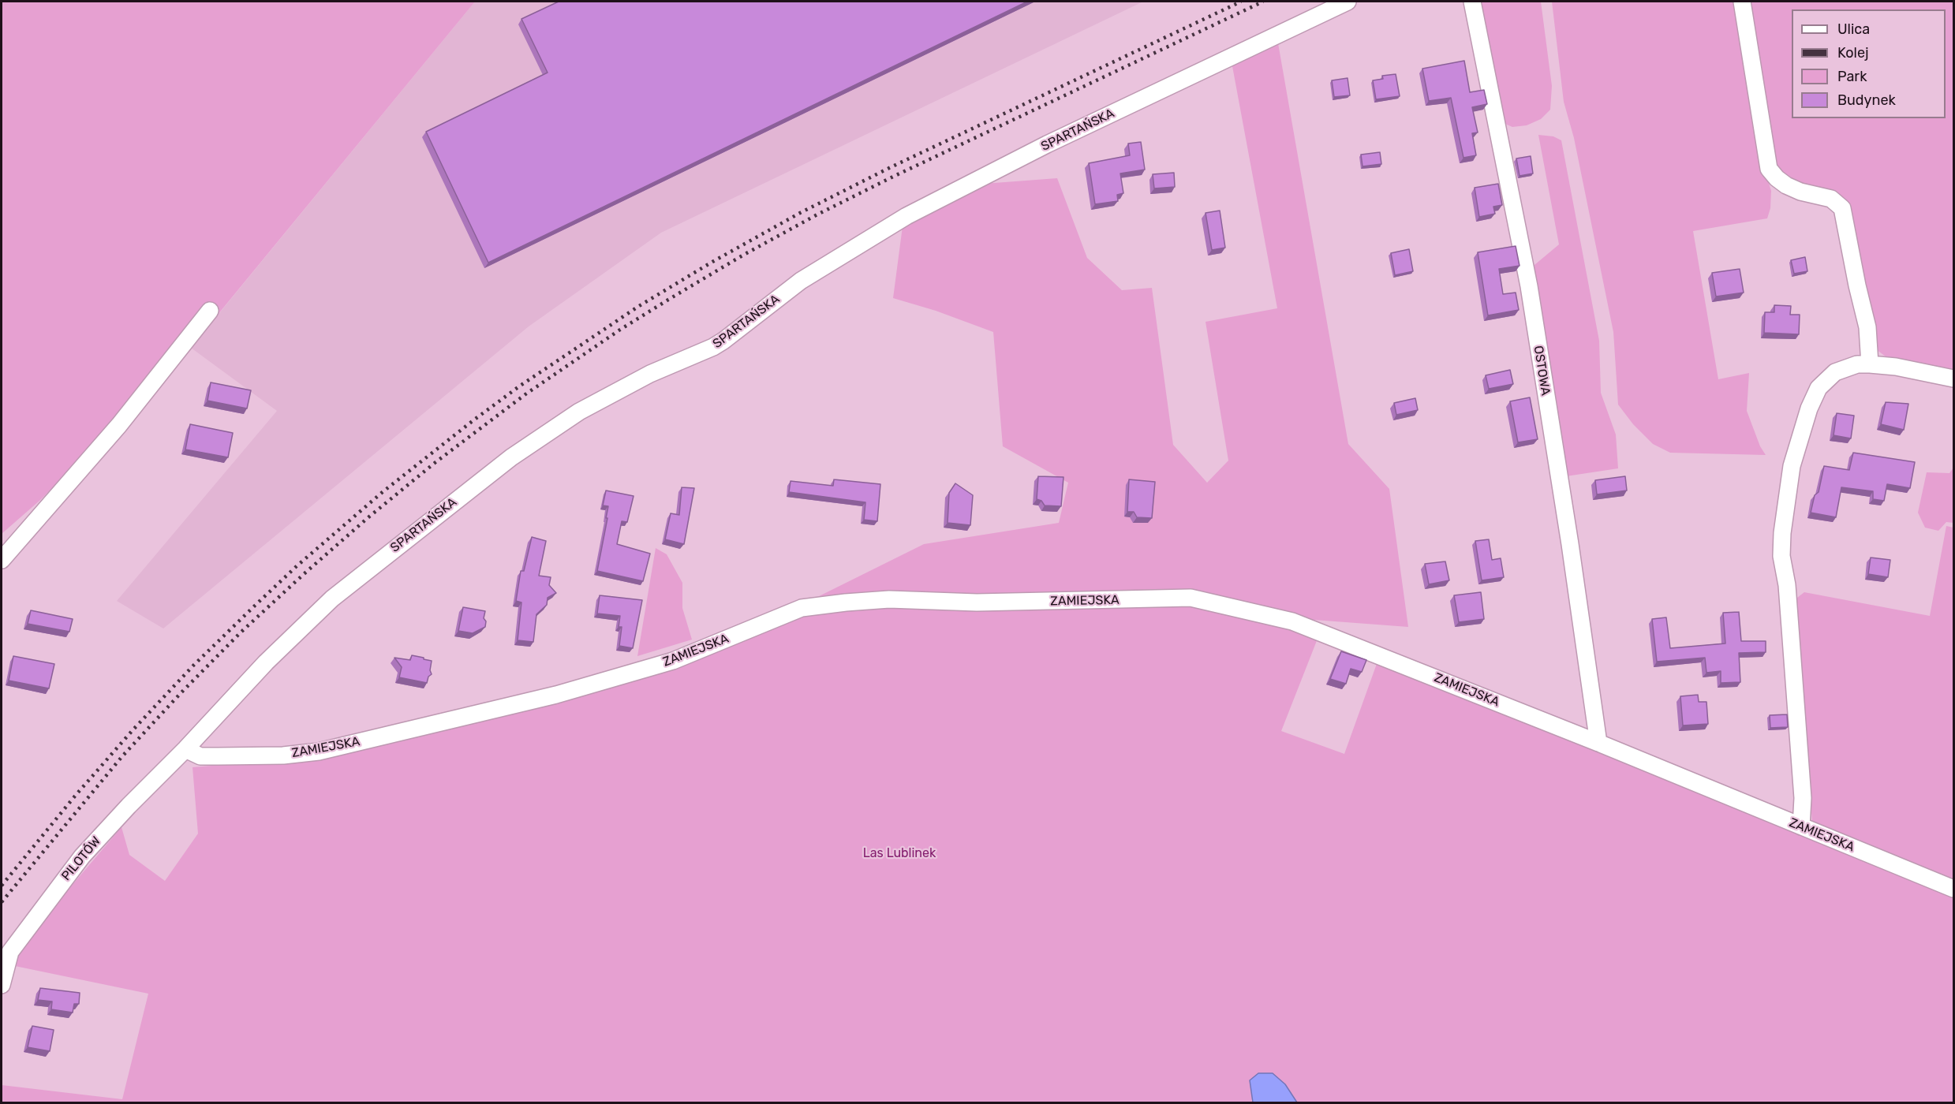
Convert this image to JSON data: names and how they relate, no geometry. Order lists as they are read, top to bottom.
{
  "streets": {
    "street": [
      "SPARTAŃSKA",
      "OSTOWA",
      "ZAMIEJSKA",
      "PILOTÓW"
    ]
  },
  "crossings": [
    ["SPARTAŃSKA", "ZAMIEJSKA"],
    ["SPARTAŃSKA", "PILOTÓW"],
    ["OSTOWA", "ZAMIEJSKA"],
    ["ZAMIEJSKA", "PILOTÓW"]
  ],
  "parks": ["Las Lublinek"],
  "legend": [
    "Ulica",
    "Kolej",
    "Park",
    "Budynek"
  ]
}
